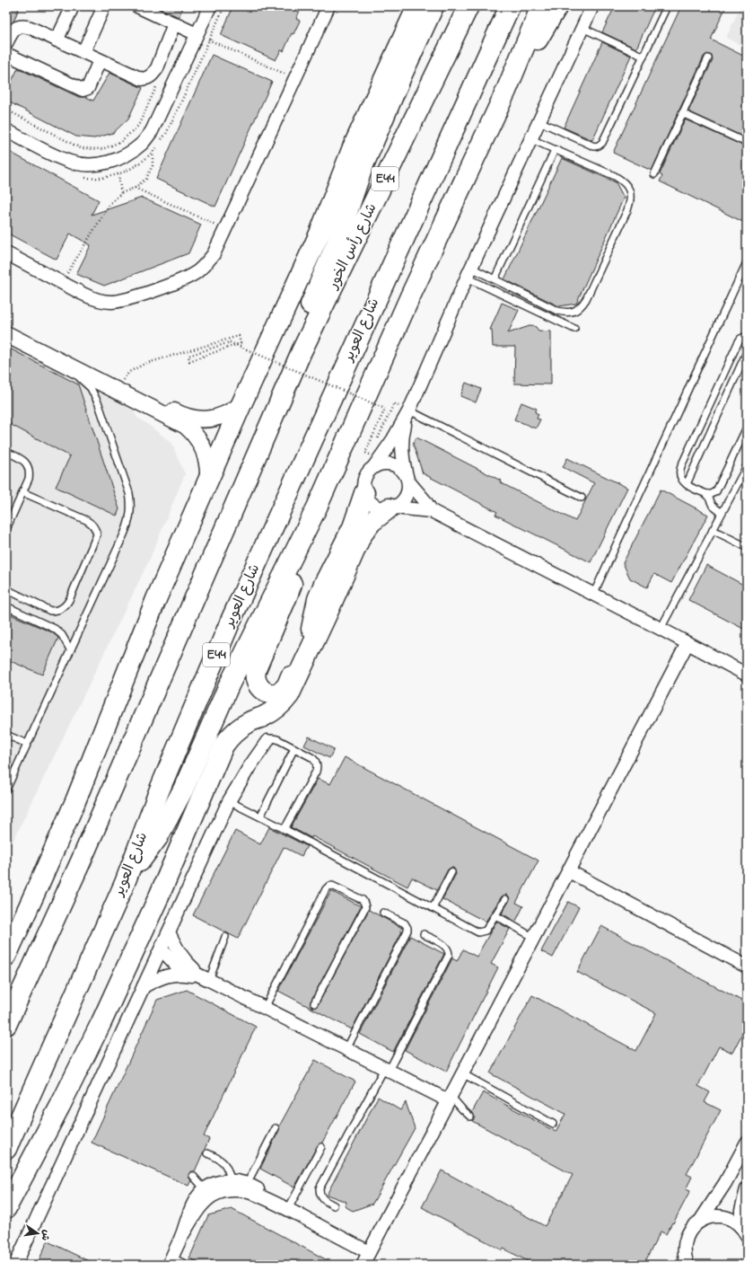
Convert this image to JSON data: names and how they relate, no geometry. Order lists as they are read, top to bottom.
{
  "streets": {
    "main road": ["E44", "شارع رأس الخور", "شارع العوير"]
  },
  "crossings": [
    ["E44", "شارع رأس الخور"]
  ],
  "north": "right"
}
